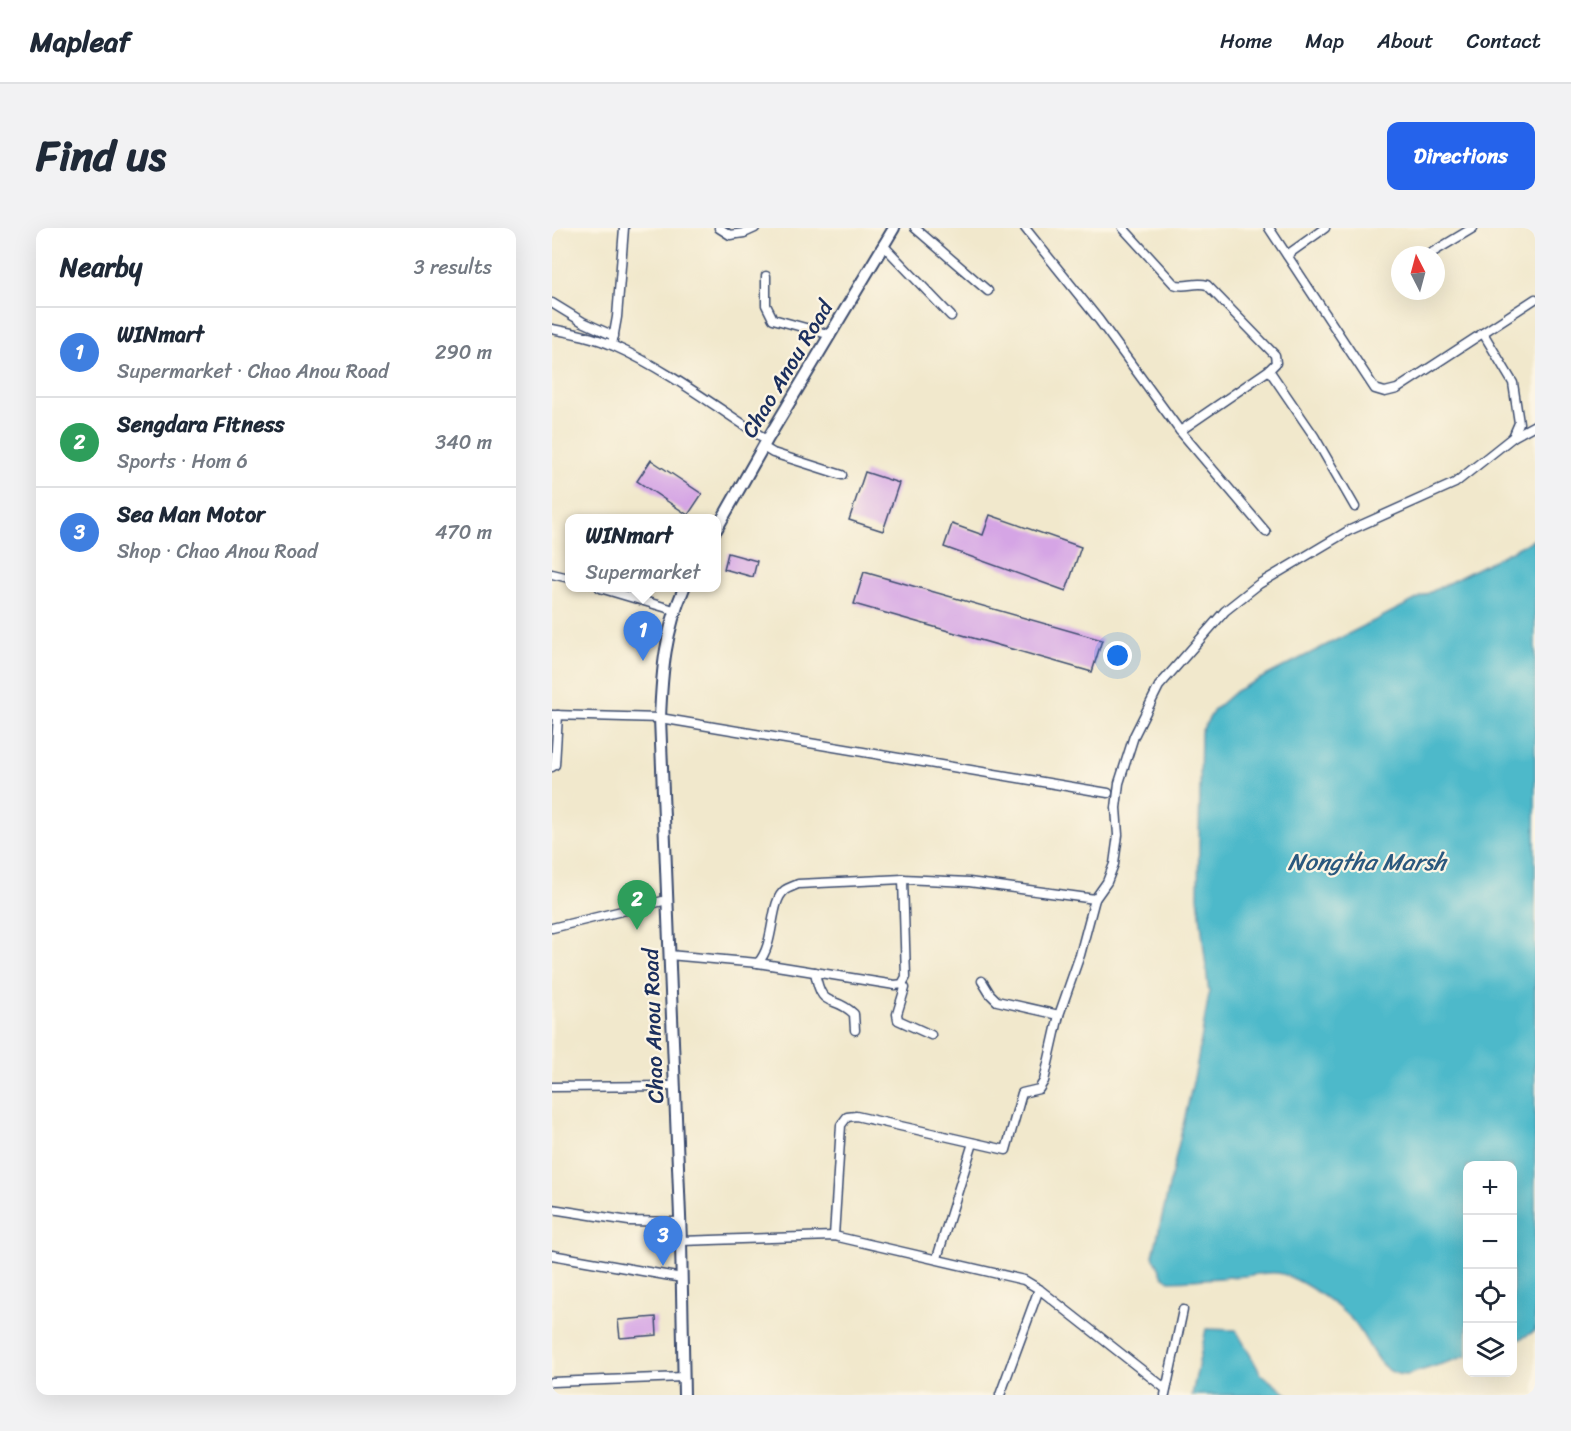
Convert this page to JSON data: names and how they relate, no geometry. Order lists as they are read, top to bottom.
{
  "streets": {
    "street": ["Chao Anou Road"]
  },
  "water": ["Nongtha Marsh"],
  "north": "top",
  "page": {
    "header": "Mapleaf",
    "nav": [
      "Home",
      "Map",
      "About",
      "Contact"
    ],
    "title": "Find us",
    "buttons": "Directions",
    "heading": ["Nearby", "3 results"],
    "list": [
      {
        "mark": "1",
        "name": "WINmart",
        "note": "Supermarket · Chao Anou Road",
        "value": "290 m"
      },
      {
        "mark": "2",
        "name": "Sengdara Fitness",
        "note": "Sports · Hom 6",
        "value": "340 m"
      },
      {
        "mark": "3",
        "name": "Sea Man Motor",
        "note": "Shop · Chao Anou Road",
        "value": "470 m"
      }
    ],
    "popup": ["WINmart", "Supermarket"],
    "pins": ["1", "2", "3"],
    "map_buttons": ["+", "−"]
  }
}
